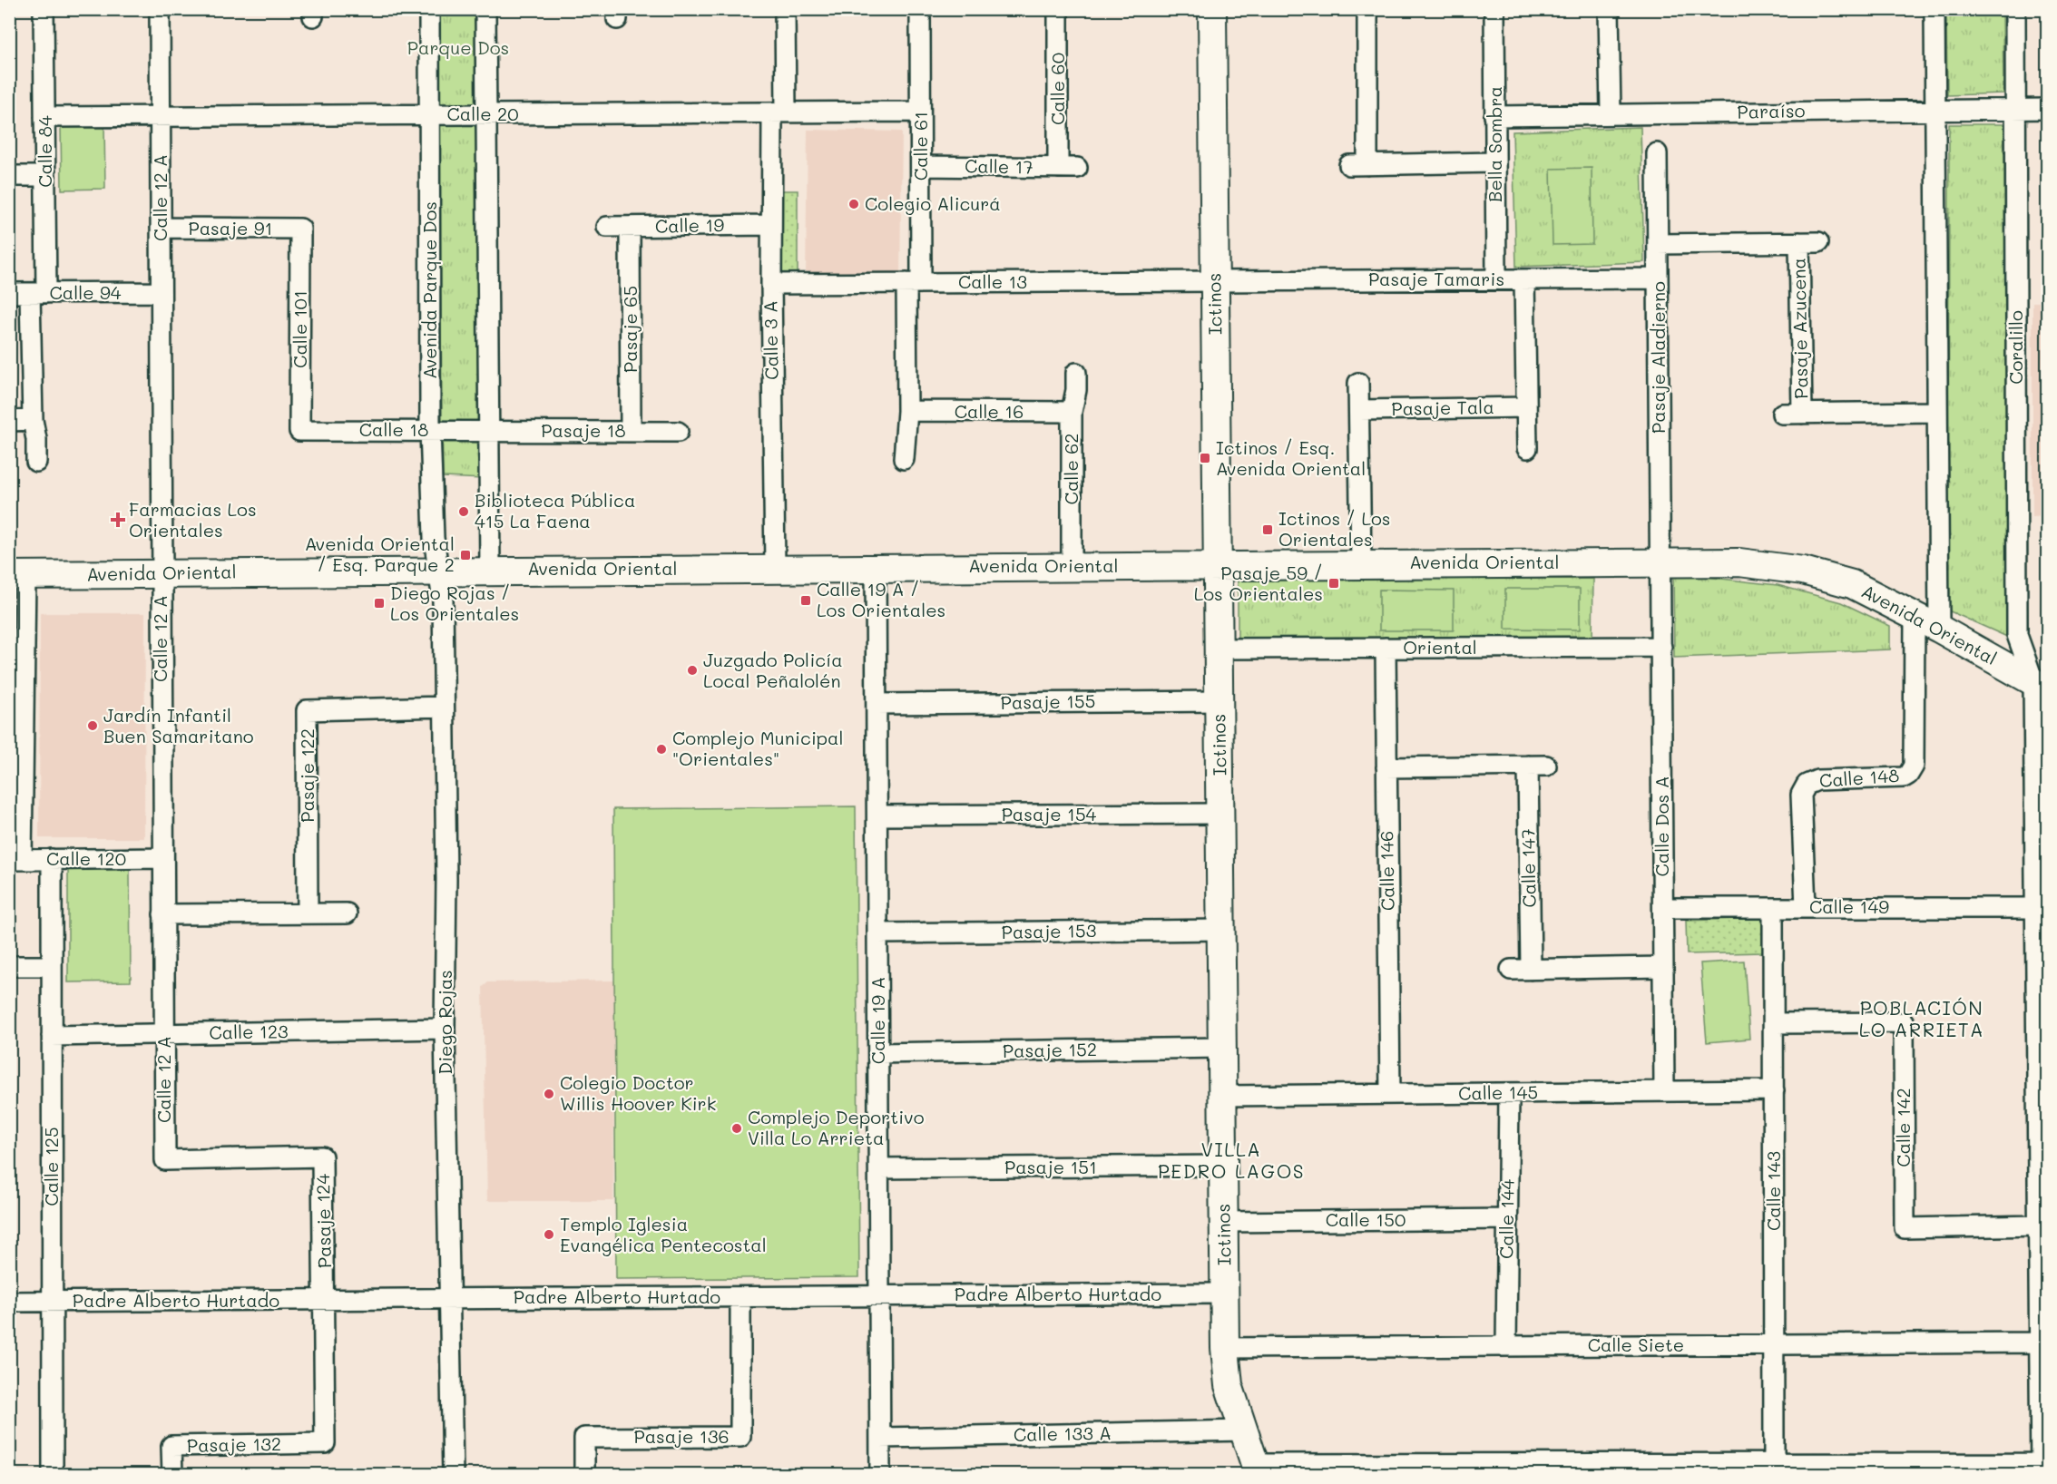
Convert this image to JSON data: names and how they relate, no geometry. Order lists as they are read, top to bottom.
{
  "streets": {
    "main road": ["Ictinos", "Avenida Oriental"],
    "street": [
      "Calle 60",
      "Paraíso",
      "Calle 20",
      "Bella Sombra",
      "Calle 61",
      "Calle 84",
      "Calle 17",
      "Calle 12 A",
      "Calle 19",
      "Pasaje 91",
      "Pasaje Tamaris",
      "Calle 13",
      "Avenida Parque Dos",
      "Calle 94",
      "Pasaje Azucena",
      "Calle 101",
      "Pasaje 65",
      "Calle 3 A",
      "Coralillo",
      "Pasaje Aladierno",
      "Pasaje Tala",
      "Calle 16",
      "Calle 18",
      "Pasaje 18",
      "Calle 62",
      "Oriental",
      "Pasaje 155",
      "Pasaje 122",
      "Calle 148",
      "Pasaje 154",
      "Calle Dos A",
      "Calle 120",
      "Calle 147",
      "Calle 146",
      "Calle 149",
      "Pasaje 153",
      "Calle 19 A",
      "Diego Rojas",
      "Calle 123",
      "Pasaje 152",
      "Calle 145",
      "Calle 142",
      "Calle 125",
      "Pasaje 151",
      "Calle 143",
      "Calle 144",
      "Calle 150",
      "Pasaje 124",
      "Padre Alberto Hurtado",
      "Calle Siete",
      "Calle 133 A",
      "Pasaje 136",
      "Pasaje 132"
    ]
  },
  "crossings": [
    ["Calle 60", "Calle 17"],
    ["Paraíso", "Bella Sombra"],
    ["Paraíso", "Coralillo"],
    ["Calle 20", "Calle 61"],
    ["Calle 20", "Calle 84"],
    ["Calle 20", "Calle 12 A"],
    ["Calle 20", "Avenida Parque Dos"],
    ["Calle 20", "Calle 3 A"],
    ["Bella Sombra", "Pasaje Tamaris"],
    ["Calle 61", "Calle 17"],
    ["Calle 61", "Calle 13"],
    ["Calle 61", "Calle 16"],
    ["Calle 84", "Calle 94"],
    ["Calle 12 A", "Pasaje 91"],
    ["Calle 12 A", "Calle 94"],
    ["Calle 12 A", "Avenida Oriental"],
    ["Calle 12 A", "Calle 120"],
    ["Calle 12 A", "Calle 123"],
    ["Calle 12 A", "Pasaje 124"],
    ["Calle 19", "Pasaje 65"],
    ["Calle 19", "Calle 3 A"],
    ["Pasaje 91", "Calle 101"],
    ["Pasaje Tamaris", "Calle 13"],
    ["Pasaje Tamaris", "Ictinos"],
    ["Pasaje Tamaris", "Pasaje Aladierno"],
    ["Calle 13", "Ictinos"],
    ["Calle 13", "Calle 3 A"],
    ["Avenida Parque Dos", "Calle 18"],
    ["Avenida Parque Dos", "Avenida Oriental"],
    ["Avenida Parque Dos", "Diego Rojas"],
    ["Ictinos", "Avenida Oriental"],
    ["Ictinos", "Oriental"],
    ["Ictinos", "Pasaje 155"],
    ["Ictinos", "Pasaje 154"],
    ["Ictinos", "Pasaje 153"],
    ["Ictinos", "Pasaje 152"],
    ["Ictinos", "Calle 145"],
    ["Ictinos", "Pasaje 151"],
    ["Ictinos", "Calle 150"],
    ["Ictinos", "Padre Alberto Hurtado"],
    ["Ictinos", "Calle Siete"],
    ["Ictinos", "Calle 133 A"],
    ["Pasaje Azucena", "Pasaje Aladierno"],
    ["Calle 101", "Calle 18"],
    ["Pasaje 65", "Pasaje 18"],
    ["Calle 3 A", "Avenida Oriental"],
    ["Coralillo", "Avenida Oriental"],
    ["Coralillo", "Calle 149"],
    ["Coralillo", "Calle 142"],
    ["Coralillo", "Calle Siete"],
    ["Pasaje Aladierno", "Avenida Oriental"],
    ["Pasaje Aladierno", "Calle Dos A"],
    ["Calle 16", "Calle 62"],
    ["Calle 18", "Pasaje 18"],
    ["Calle 62", "Avenida Oriental"],
    ["Avenida Oriental", "Calle 148"],
    ["Avenida Oriental", "Calle Dos A"],
    ["Avenida Oriental", "Calle 19 A"],
    ["Avenida Oriental", "Diego Rojas"],
    ["Oriental", "Calle Dos A"],
    ["Oriental", "Calle 146"],
    ["Pasaje 155", "Calle 19 A"],
    ["Pasaje 122", "Diego Rojas"],
    ["Calle 148", "Calle 149"],
    ["Pasaje 154", "Calle 19 A"],
    ["Calle Dos A", "Calle 149"],
    ["Calle Dos A", "Calle 145"],
    ["Calle 120", "Calle 125"],
    ["Calle 147", "Calle 146"],
    ["Calle 146", "Calle 145"],
    ["Calle 149", "Calle 143"],
    ["Pasaje 153", "Calle 19 A"],
    ["Calle 19 A", "Pasaje 152"],
    ["Calle 19 A", "Pasaje 151"],
    ["Calle 19 A", "Padre Alberto Hurtado"],
    ["Calle 19 A", "Calle 133 A"],
    ["Diego Rojas", "Calle 123"],
    ["Diego Rojas", "Padre Alberto Hurtado"],
    ["Calle 123", "Calle 125"],
    ["Calle 145", "Calle 143"],
    ["Calle 145", "Calle 144"],
    ["Calle 142", "Calle 143"],
    ["Calle 125", "Padre Alberto Hurtado"],
    ["Calle 143", "Calle Siete"],
    ["Calle 144", "Calle 150"],
    ["Calle 144", "Calle Siete"],
    ["Pasaje 124", "Padre Alberto Hurtado"],
    ["Pasaje 124", "Pasaje 132"],
    ["Padre Alberto Hurtado", "Pasaje 136"]
  ],
  "districts": ["POBLACIÓN LO ARRIETA", "VILLA PEDRO LAGOS"],
  "parks": ["Parque Dos"],
  "places": {
    "other": [
      "Colegio Alicurá",
      "Biblioteca Pública 415 La Faena",
      "Juzgado Policía Local Peñalolén",
      "Jardín Infantil Buen Samaritano",
      "Complejo Municipal \"Orientales\"",
      "Colegio Doctor Willis Hoover Kirk",
      "Complejo Deportivo Villa Lo Arrieta",
      "Templo Iglesia Evangélica Pentecostal"
    ],
    "transit": [
      "Ictinos / Esq. Avenida Oriental",
      "Ictinos / Los Orientales",
      "Avenida Oriental / Esq. Parque 2",
      "Pasaje 59 / Los Orientales",
      "Calle 19 A / Los Orientales",
      "Diego Rojas / Los Orientales"
    ],
    "health": ["Farmacias Los Orientales"]
  }
}
